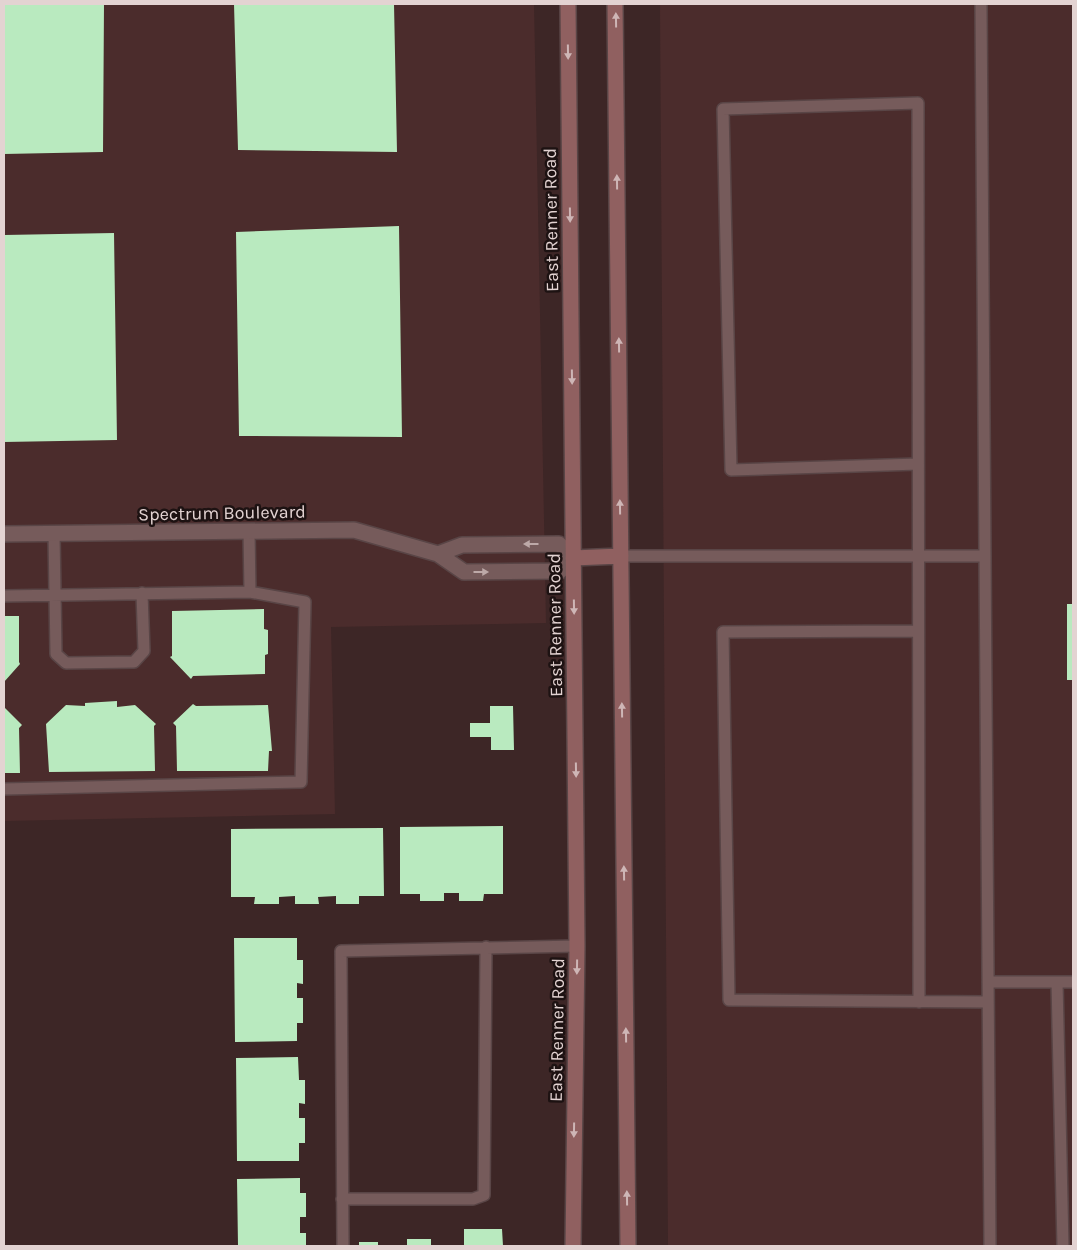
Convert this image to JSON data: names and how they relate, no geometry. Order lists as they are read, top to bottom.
{
  "streets": {
    "main road": ["East Renner Road"],
    "street": ["Spectrum Boulevard"]
  },
  "crossings": [
    ["East Renner Road", "Spectrum Boulevard"]
  ]
}
